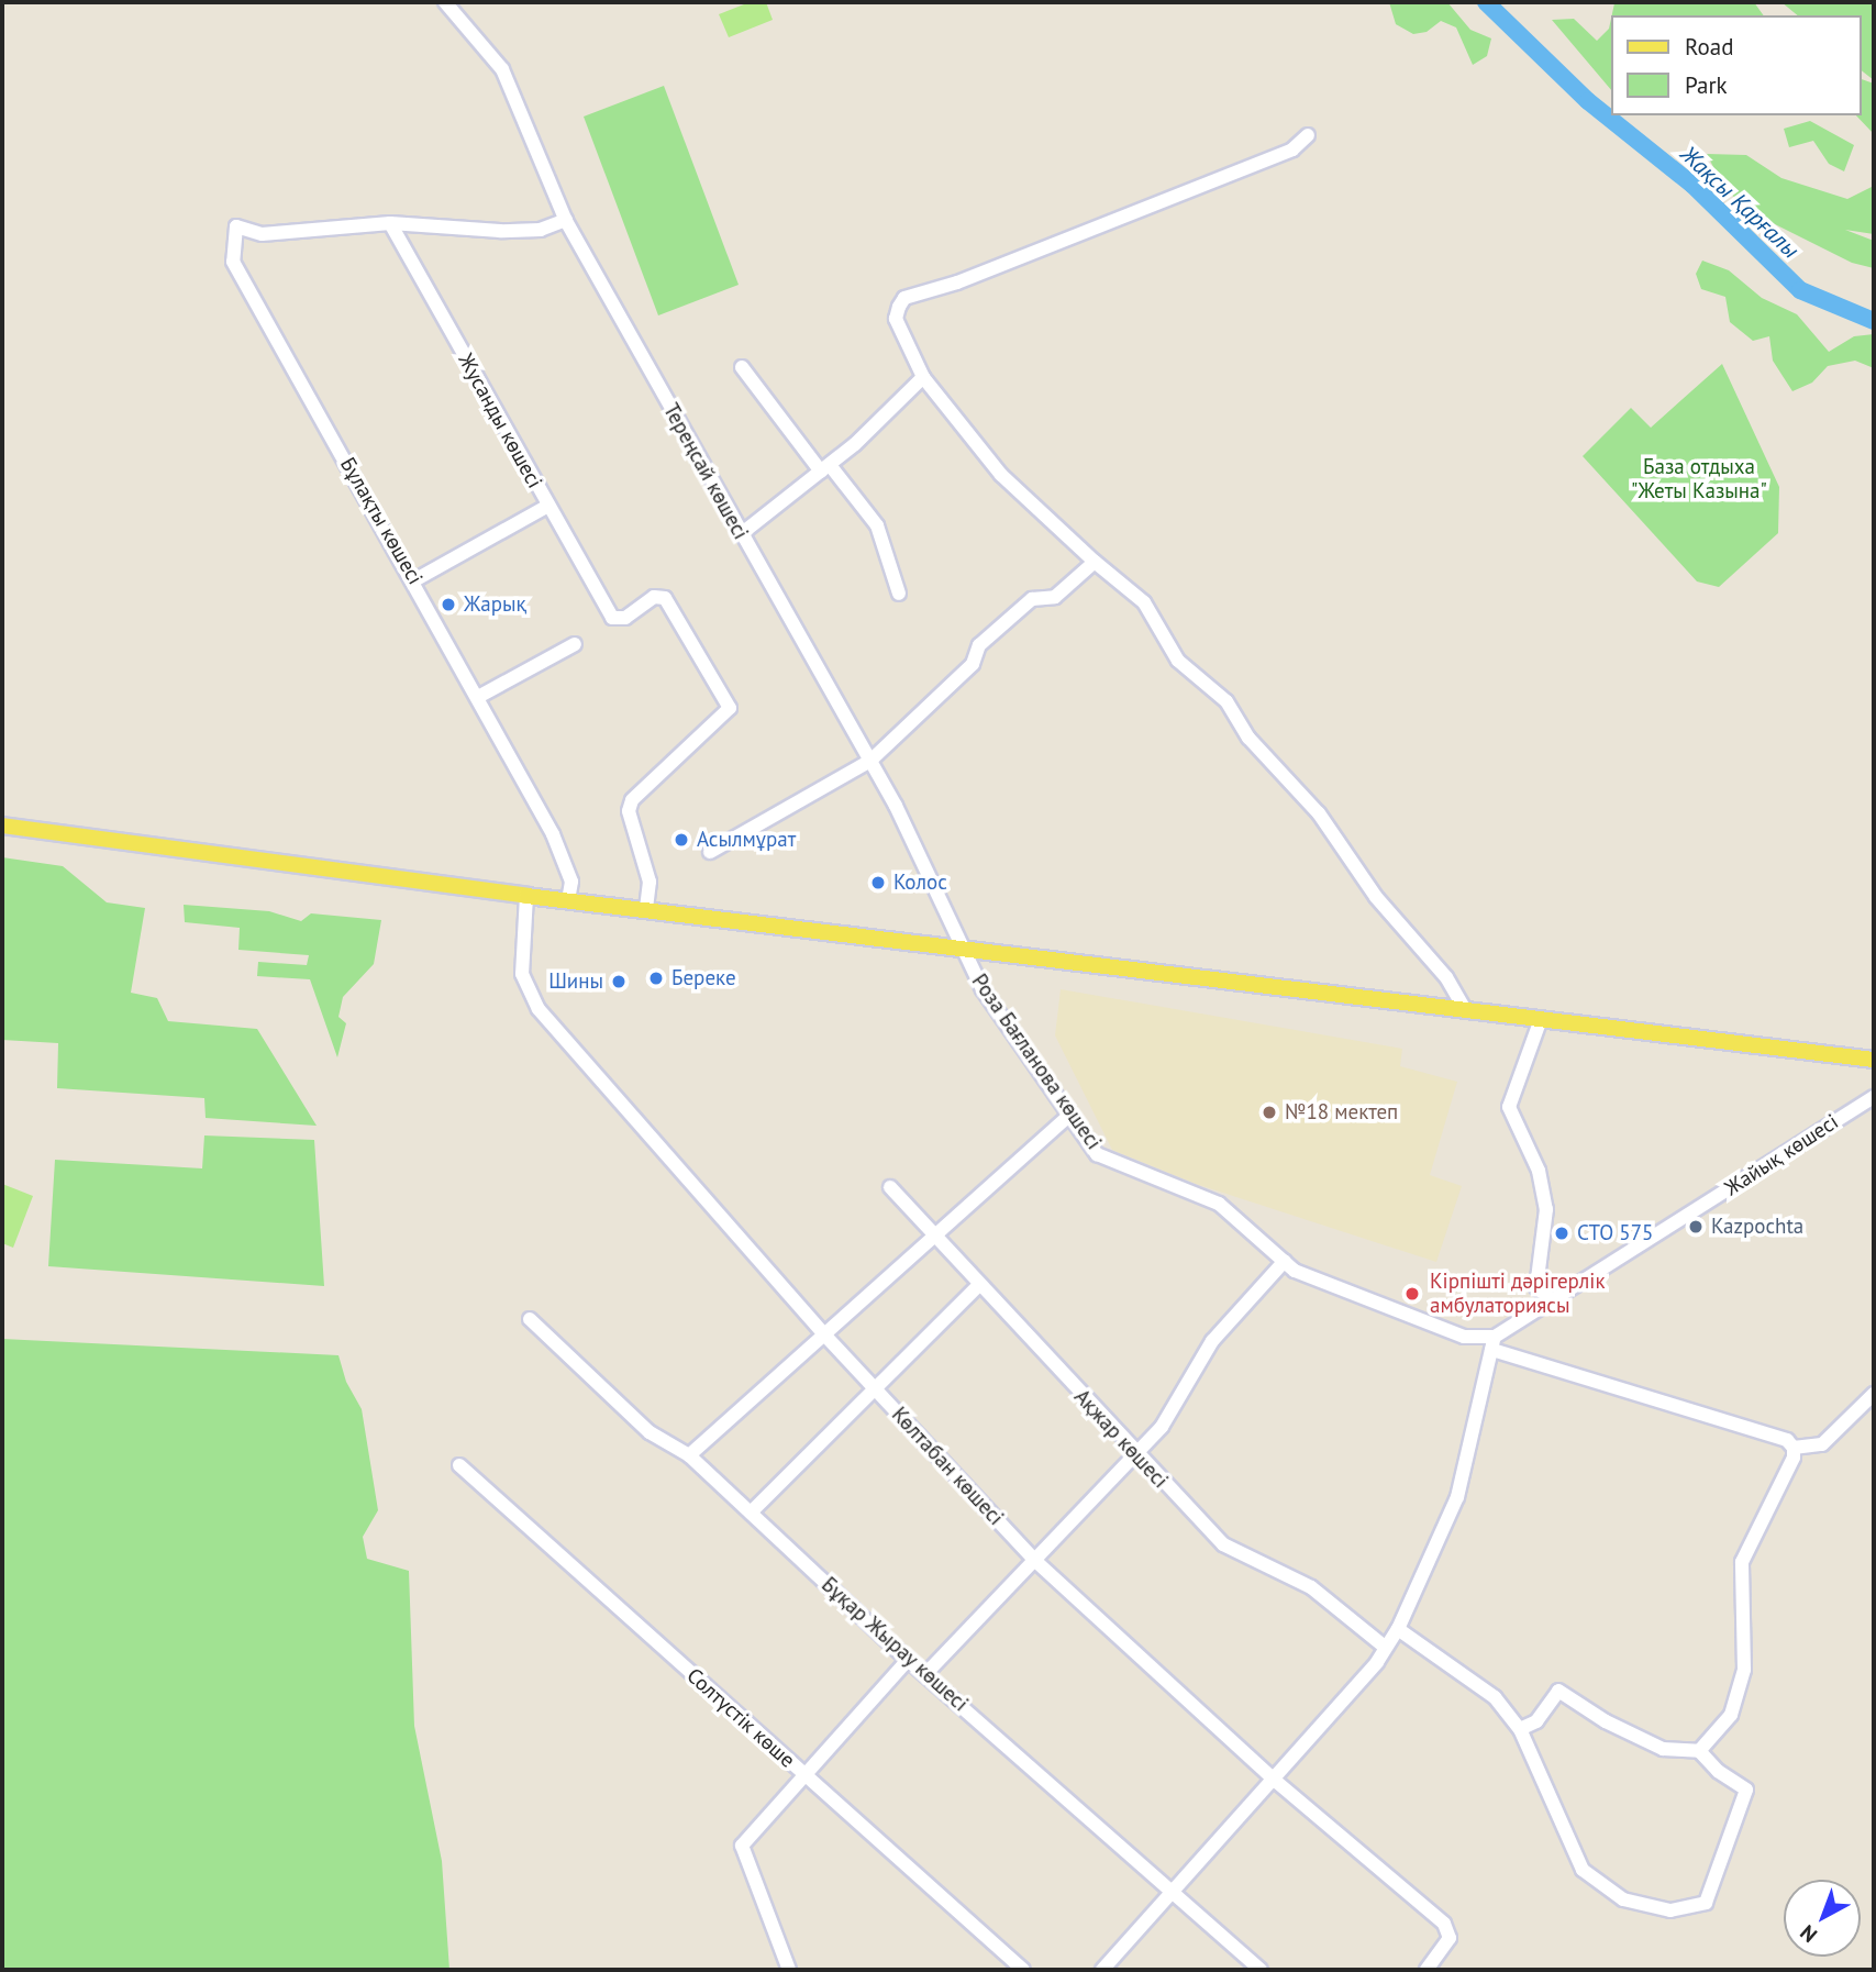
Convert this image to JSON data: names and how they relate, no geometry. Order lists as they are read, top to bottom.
{
  "streets": {
    "street": [
      "Жусанды көшесі",
      "Тереңсай көшесі",
      "Бұлақты көшесі",
      "Роза Бағланова көшесі",
      "Жайық көшесі",
      "Ақжар көшесі",
      "Көлтабан көшесі",
      "Бұқар Жырау көшесі",
      "Солтүстік көше"
    ]
  },
  "crossings": [
    ["Жусанды көшесі", "Бұлақты көшесі"],
    ["Тереңсай көшесі", "Роза Бағланова көшесі"],
    ["Роза Бағланова көшесі", "Жайық көшесі"]
  ],
  "water": ["Жақсы Қарғалы"],
  "parks": ["База отдыха \"Жеты Казына\""],
  "places": [
    "Жарық",
    "Асылмұрат",
    "Колос",
    "Береке",
    "Шины",
    "№18 мектеп",
    "Kazpochta",
    "СТО 575",
    "Кірпішті дәрігерлік амбулаториясы"
  ],
  "legend": ["Road", "Park"],
  "north": "bottom left"
}
